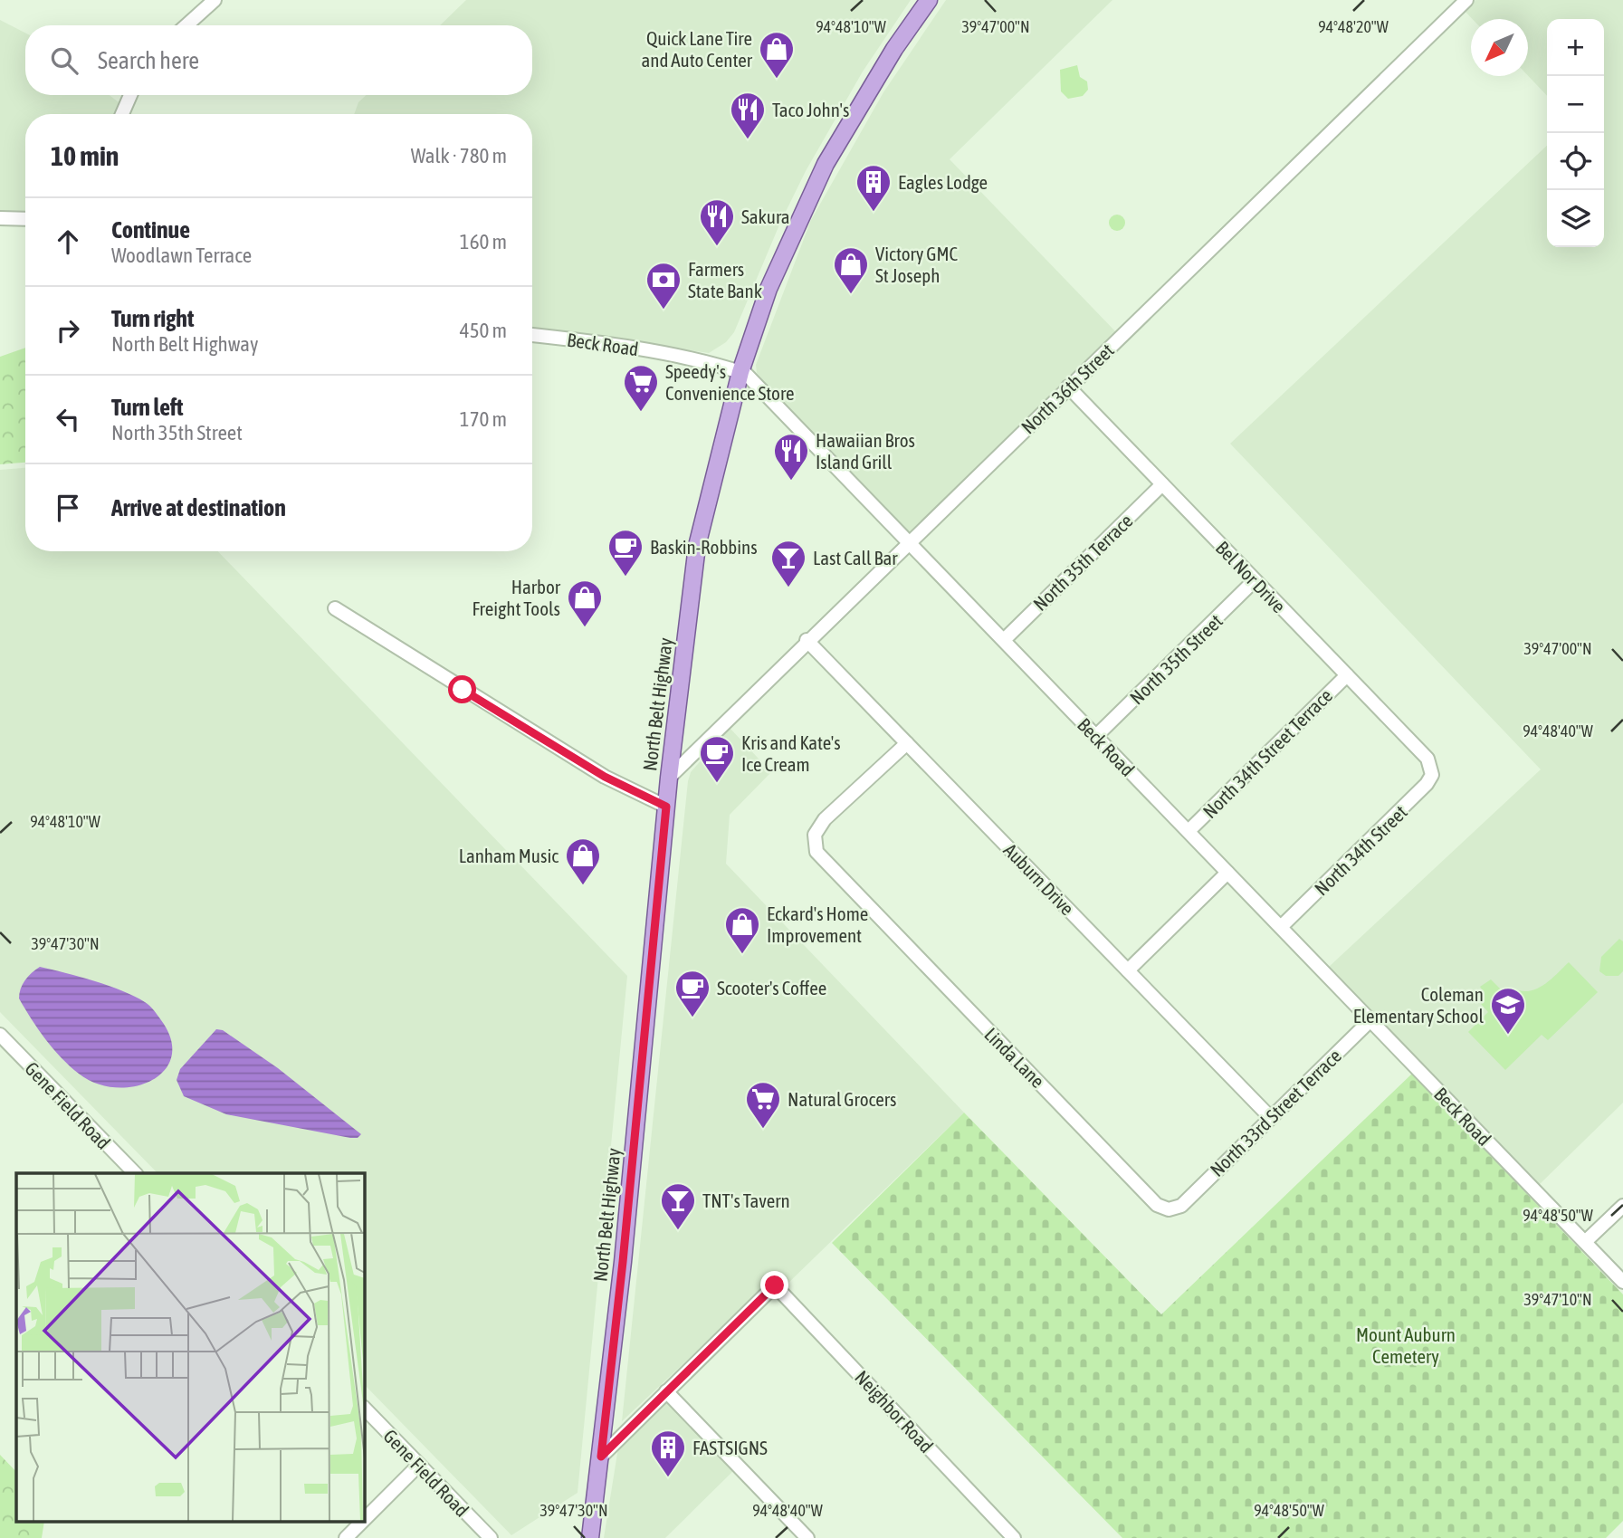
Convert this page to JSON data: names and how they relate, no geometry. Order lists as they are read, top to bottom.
{
  "streets": {
    "main road": ["North Belt Highway"],
    "street": [
      "Beck Road",
      "North 36th Street",
      "North 35th Terrace",
      "Bel Nor Drive",
      "North 35th Street",
      "North 34th Street Terrace",
      "North 34th Street",
      "Auburn Drive",
      "Linda Lane",
      "Gene Field Road",
      "North 33rd Street Terrace",
      "Neighbor Road"
    ]
  },
  "crossings": [
    ["Beck Road", "North 36th Street"],
    ["Beck Road", "North 35th Terrace"],
    ["Beck Road", "North 35th Street"],
    ["Beck Road", "North Belt Highway"],
    ["Beck Road", "North 34th Street Terrace"],
    ["Beck Road", "North 34th Street"],
    ["Beck Road", "North 33rd Street Terrace"],
    ["North 36th Street", "Bel Nor Drive"],
    ["North 36th Street", "North Belt Highway"],
    ["North 36th Street", "Auburn Drive"],
    ["North 35th Terrace", "Bel Nor Drive"],
    ["Bel Nor Drive", "North 35th Street"],
    ["Bel Nor Drive", "North 34th Street Terrace"],
    ["Bel Nor Drive", "North 34th Street"],
    ["Auburn Drive", "Linda Lane"],
    ["Auburn Drive", "North 33rd Street Terrace"],
    ["Linda Lane", "North 33rd Street Terrace"]
  ],
  "parks": ["Mount Auburn Cemetery"],
  "places": {
    "shop": [
      "Quick Lane Tire and Auto Center",
      "Victory GMC St Joseph",
      "Harbor Freight Tools",
      "Lanham Music",
      "Eckard's Home Improvement"
    ],
    "restaurant": ["Taco John's", "Sakura", "Hawaiian Bros Island Grill"],
    "building": ["Eagles Lodge", "FASTSIGNS"],
    "bank": ["Farmers State Bank"],
    "supermarket": ["Speedy's Convenience Store", "Natural Grocers"],
    "cafe": ["Baskin-Robbins", "Kris and Kate's Ice Cream", "Scooter's Coffee"],
    "bar": ["Last Call Bar", "TNT's Tavern"],
    "school or university": ["Coleman Elementary School"]
  },
  "north": "bottom left",
  "page": {
    "map_buttons": ["+", "−"],
    "search": "Search here",
    "heading": ["10 min", "Walk · 780 m"],
    "list": [
      ["Continue", "Woodlawn Terrace", "160 m"],
      ["Turn right", "North Belt Highway", "450 m"],
      ["Turn left", "North 35th Street", "170 m"],
      "Arrive at destination"
    ]
  },
  "coordinates": [
    "94°48'10\"W",
    "94°48'20\"W",
    "39°47'00\"N",
    "94°48'40\"W",
    "39°47'30\"N",
    "94°48'50\"W",
    "39°47'10\"N"
  ]
}
